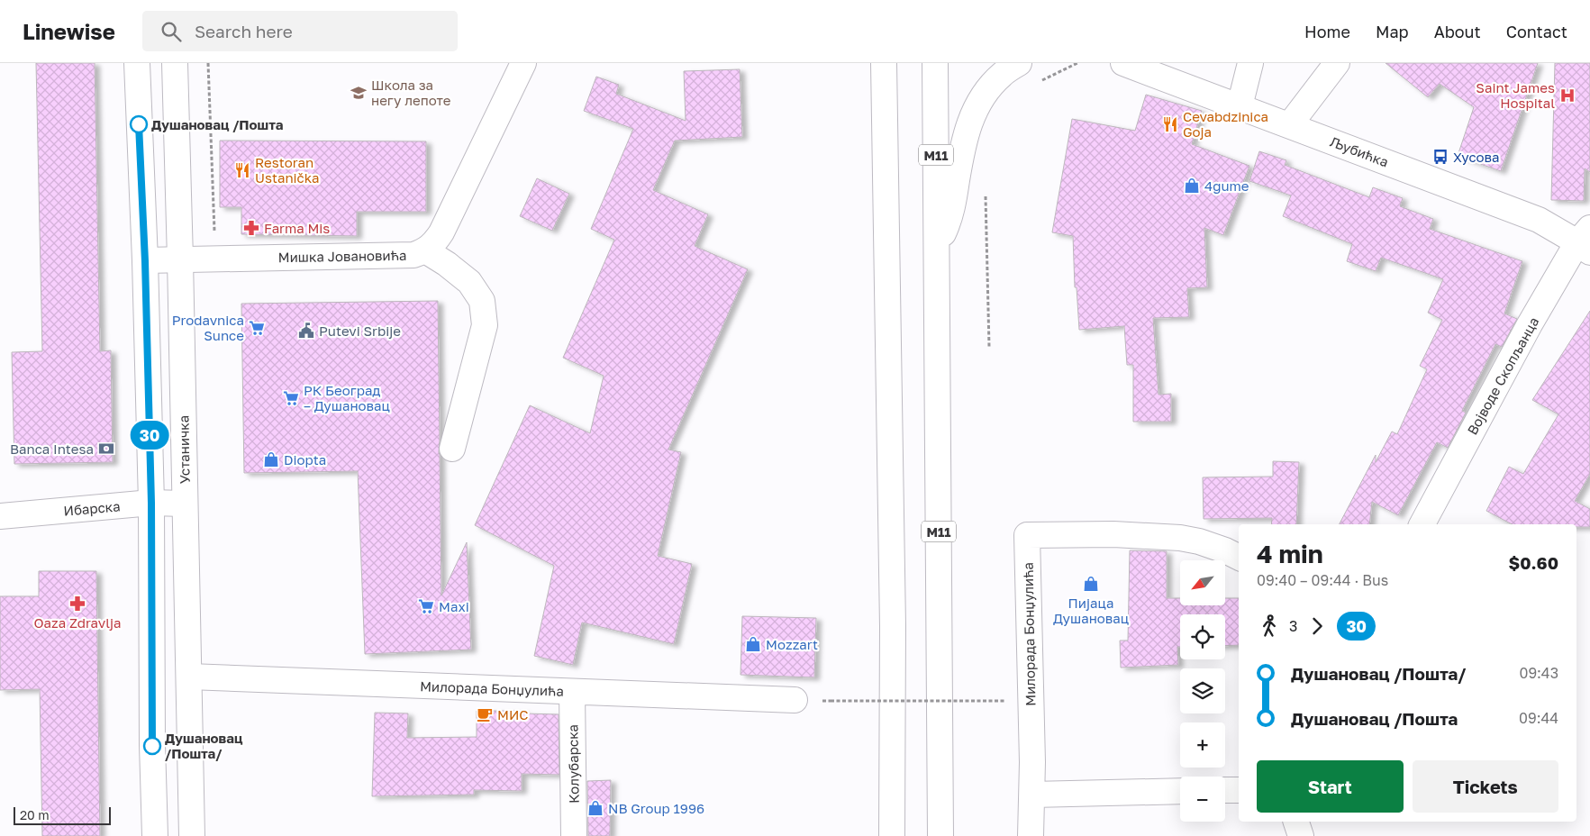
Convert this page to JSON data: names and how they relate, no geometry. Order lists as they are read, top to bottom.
{
  "streets": {
    "main road": [
      "Љубићка",
      "M11",
      "Мишка Јовановића",
      "Војводе Скопљанца",
      "Устаничка",
      "Ибарска",
      "Милорада Бонџулића",
      "Колубарска"
    ]
  },
  "crossings": [
    ["Љубићка", "Војводе Скопљанца"],
    ["Мишка Јовановића", "Устаничка"],
    ["Устаничка", "Ибарска"],
    ["Устаничка", "Милорада Бонџулића"],
    ["Милорада Бонџулића", "Колубарска"]
  ],
  "places": {
    "school or university": ["Школа за негу лепоте"],
    "hospital": ["Saint James Hospital"],
    "other": ["Душановац /Пошта", "Душановац /Пошта/"],
    "restaurant": ["Cevabdzinica Goja", "Restoran Ustanička"],
    "bus stop": ["Хусова"],
    "shop": [
      "4gume",
      "Diopta",
      "Пијаца Душановац",
      "Mozzart",
      "NB Group 1996"
    ],
    "pharmacy": ["Farma Mis", "Oaza Zdravlja"],
    "supermarket": ["Prodavnica Sunce", "РК Београд – Душановац", "Maxi"],
    "public building": ["Putevi Srbije"],
    "bank": ["Banca Intesa"],
    "cafe": ["МИС"]
  },
  "lines": ["bus line 30"],
  "scale_bar": "20 m",
  "north": "bottom left",
  "page": {
    "header": "Linewise",
    "search": "Search here",
    "nav": [
      "Home",
      "Map",
      "About",
      "Contact"
    ],
    "on_map": "30",
    "heading": ["4 min", "09:40 – 09:44 · Bus", "$0.60"],
    "map_buttons": ["+", "−"],
    "legs": ["3", "30"],
    "list": [
      {
        "name": "Душановац /Пошта/",
        "value": "09:43"
      },
      {
        "name": "Душановац /Пошта",
        "value": "09:44"
      }
    ],
    "buttons": ["Start", "Tickets"],
    "scale": "20 m"
  }
}
